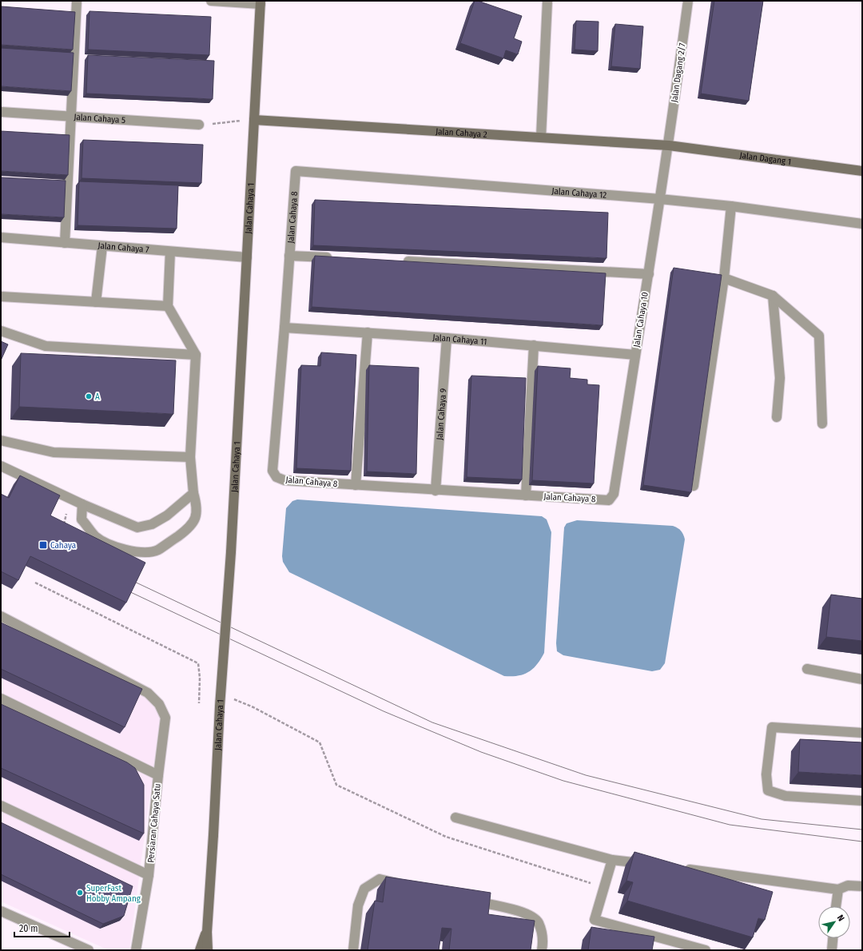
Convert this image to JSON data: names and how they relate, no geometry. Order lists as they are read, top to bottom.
{
  "streets": {
    "street": [
      "Jalan Dagang 2/7",
      "Jalan Cahaya 5",
      "Jalan Cahaya 2",
      "Jalan Dagang 1",
      "Jalan Cahaya 12",
      "Jalan Cahaya 1",
      "Jalan Cahaya 8",
      "Jalan Cahaya 7",
      "Jalan Cahaya 10",
      "Jalan Cahaya 11",
      "Jalan Cahaya 9",
      "Persiaran Cahaya Satu"
    ]
  },
  "crossings": [
    ["Jalan Dagang 2/7", "Jalan Cahaya 2"],
    ["Jalan Dagang 2/7", "Jalan Dagang 1"],
    ["Jalan Dagang 2/7", "Jalan Cahaya 10"],
    ["Jalan Cahaya 2", "Jalan Dagang 1"],
    ["Jalan Cahaya 2", "Jalan Cahaya 1"],
    ["Jalan Cahaya 2", "Jalan Cahaya 10"],
    ["Jalan Dagang 1", "Jalan Cahaya 10"],
    ["Jalan Cahaya 12", "Jalan Cahaya 8"],
    ["Jalan Cahaya 12", "Jalan Cahaya 10"],
    ["Jalan Cahaya 1", "Jalan Cahaya 7"],
    ["Jalan Cahaya 8", "Jalan Cahaya 10"],
    ["Jalan Cahaya 8", "Jalan Cahaya 11"],
    ["Jalan Cahaya 8", "Jalan Cahaya 9"],
    ["Jalan Cahaya 10", "Jalan Cahaya 11"],
    ["Jalan Cahaya 11", "Jalan Cahaya 9"]
  ],
  "places": {
    "other": ["A", "SuperFast Hobby Ampang"],
    "transit": ["Cahaya"]
  },
  "scale_bar": "20 m",
  "north": "top right"
}
